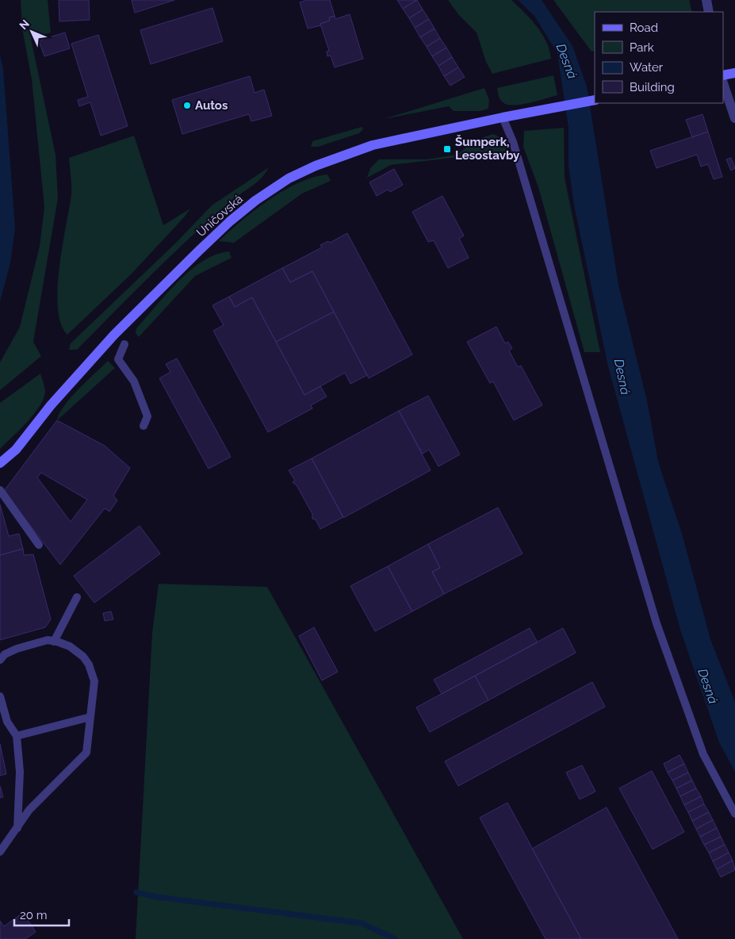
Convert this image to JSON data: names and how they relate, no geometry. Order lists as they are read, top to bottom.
{
  "streets": {
    "main road": ["Uničovská"]
  },
  "water": ["Desná"],
  "places": {
    "other": ["Autos"],
    "transit": ["Šumperk, Lesostavby"]
  },
  "legend": [
    "Road",
    "Park",
    "Water",
    "Building"
  ],
  "scale_bar": "20 m",
  "north": "top left"
}
